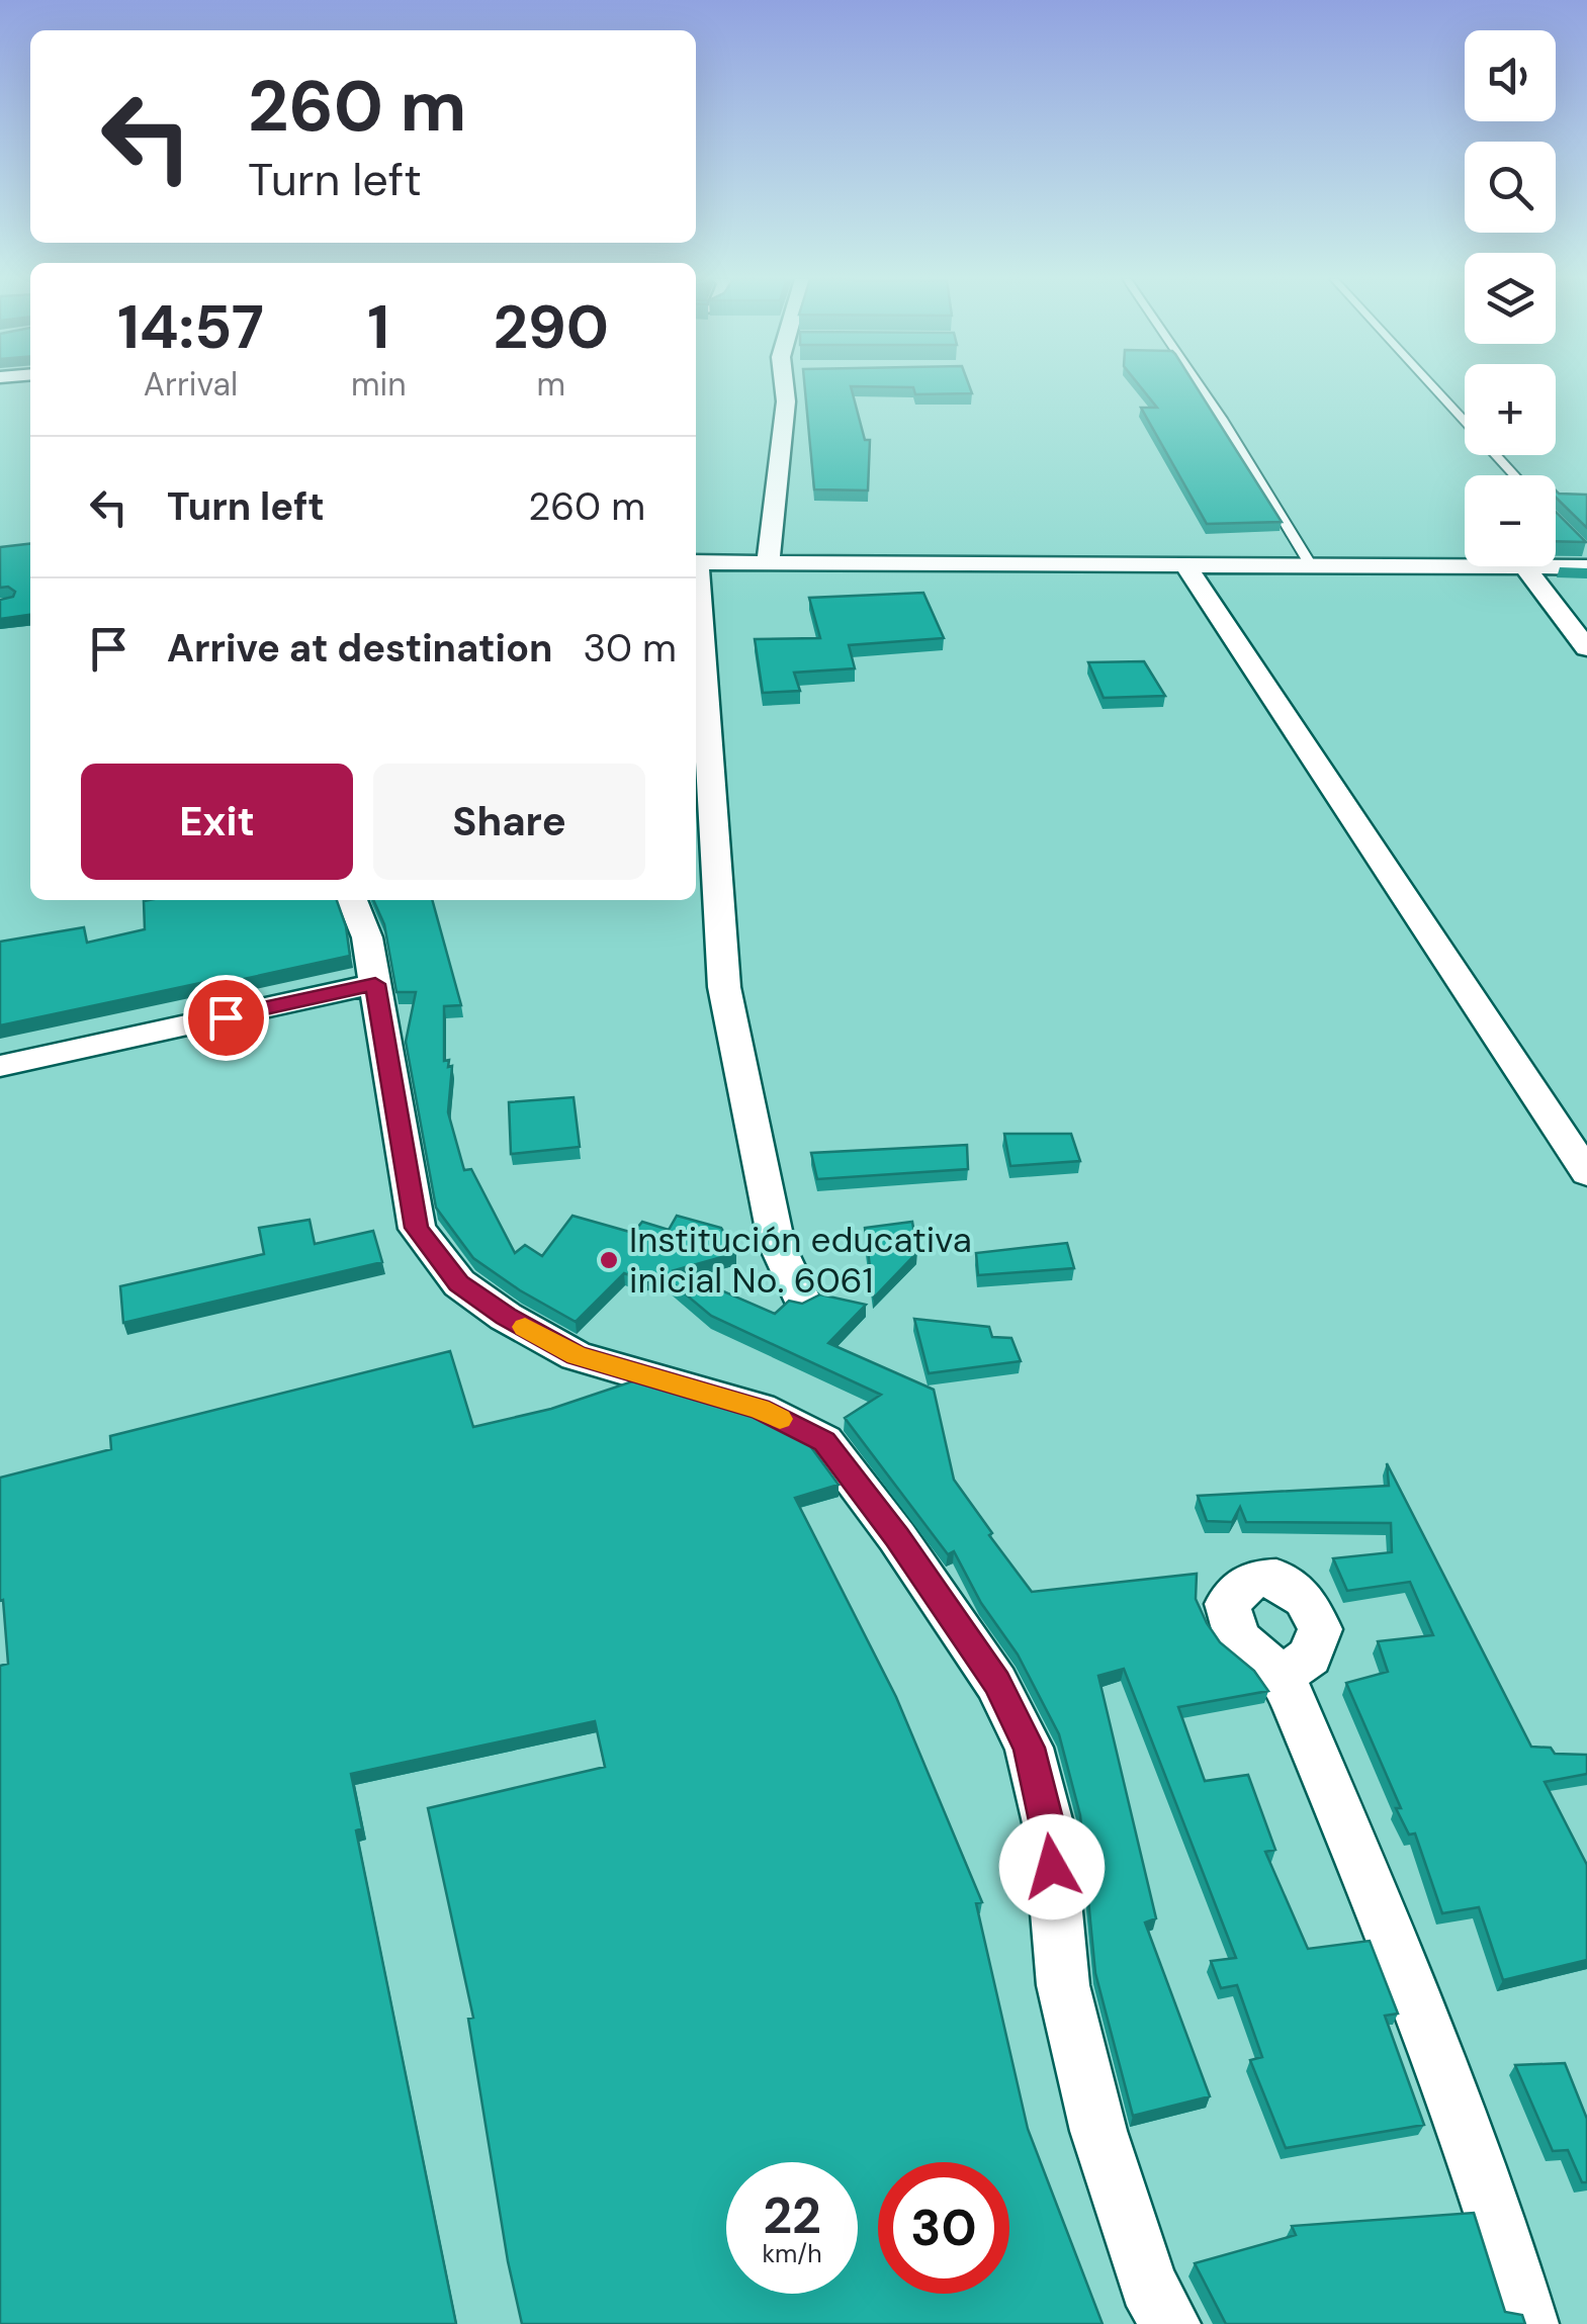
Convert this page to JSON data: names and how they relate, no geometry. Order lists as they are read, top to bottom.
{
  "places": ["Institución educativa inicial No. 6061"],
  "page": {
    "map_buttons": ["+", "−"],
    "turn": ["260 m", "Turn left"],
    "eta": [
      "14:57",
      "Arrival",
      "1",
      "min",
      "290",
      "m"
    ],
    "list": [
      {
        "name": "Turn left",
        "value": "260 m"
      },
      {
        "name": "Arrive at destination",
        "value": "30 m"
      }
    ],
    "buttons": ["Exit", "Share"],
    "speed": "22 km/h",
    "limit": "30"
  }
}
